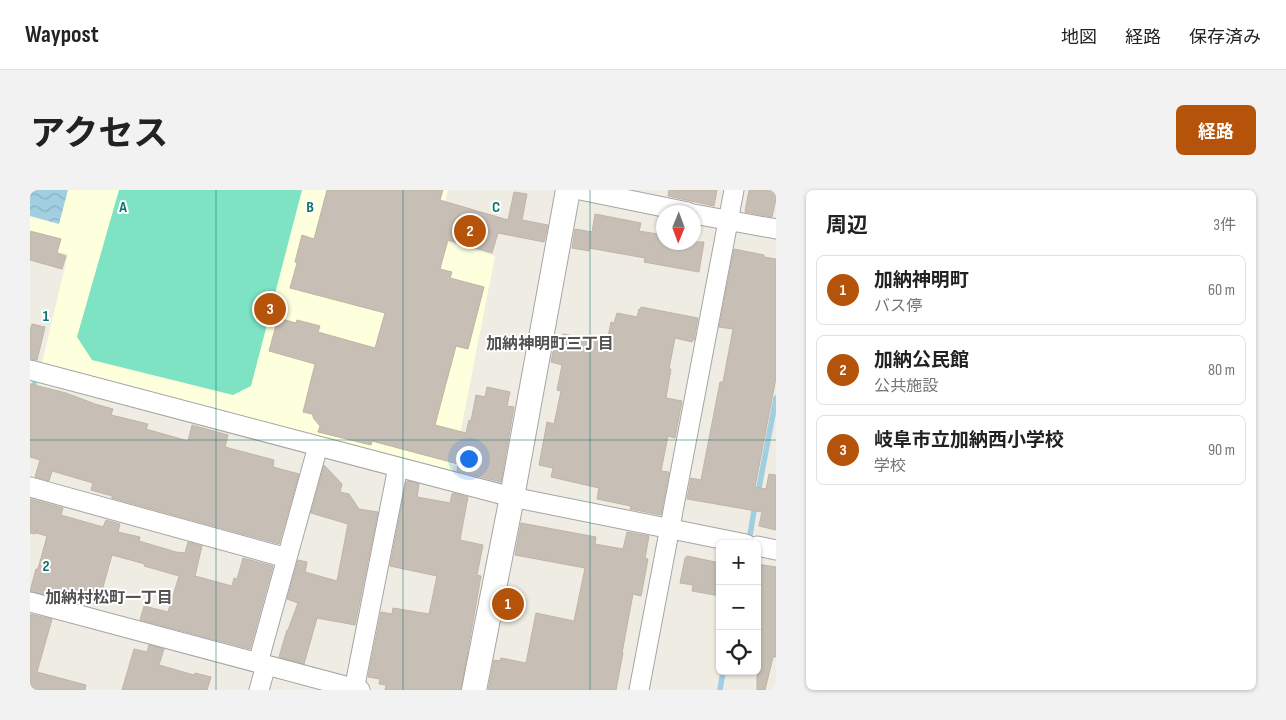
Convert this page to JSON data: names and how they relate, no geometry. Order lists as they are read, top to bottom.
{
  "districts": ["加納神明町三丁目", "加納村松町一丁目"],
  "north": "bottom",
  "page": {
    "header": "Waypost",
    "nav": ["地図", "経路", "保存済み"],
    "title": "アクセス",
    "buttons": "経路",
    "heading": ["周辺", "3件"],
    "pins": ["2", "3", "1"],
    "list": [
      {
        "mark": "1",
        "name": "加納神明町",
        "note": "バス停",
        "value": "60 m"
      },
      {
        "mark": "2",
        "name": "加納公民館",
        "note": "公共施設",
        "value": "80 m"
      },
      {
        "mark": "3",
        "name": "岐阜市立加納西小学校",
        "note": "学校",
        "value": "90 m"
      }
    ],
    "map_buttons": ["+", "−"]
  },
  "grid": {
    "columns": ["A", "B", "C"],
    "rows": ["1", "2"]
  }
}
